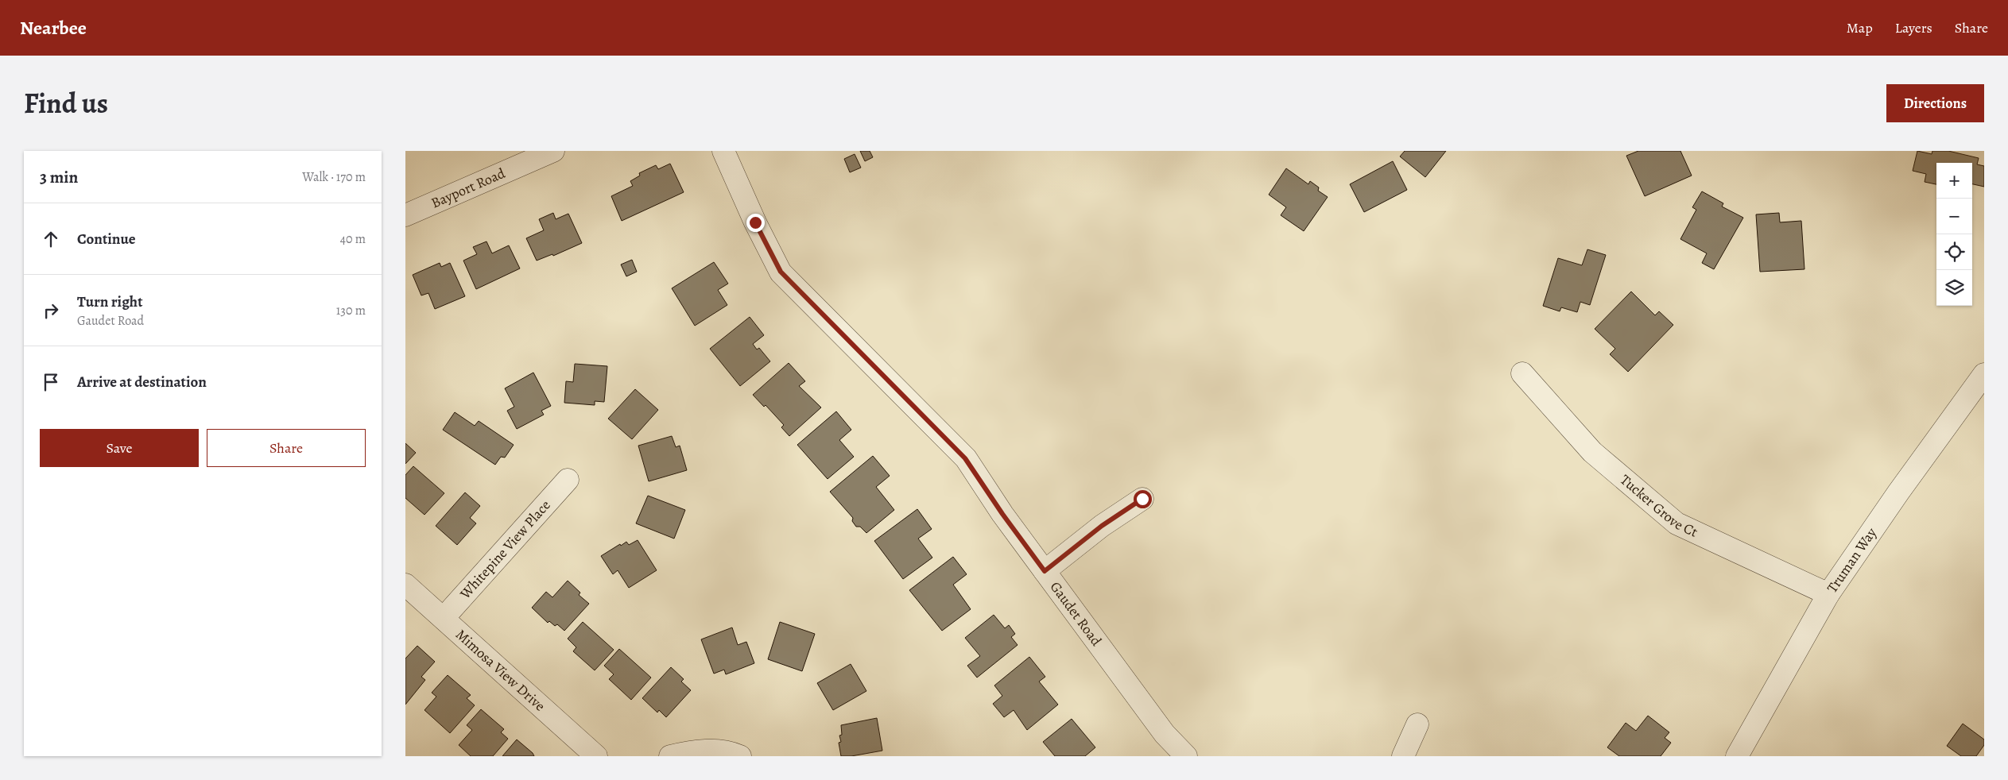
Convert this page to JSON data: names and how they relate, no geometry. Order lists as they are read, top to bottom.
{
  "streets": {
    "street": [
      "Bayport Road",
      "Tucker Grove Ct",
      "Whitepine View Place",
      "Truman Way",
      "Gaudet Road",
      "Mimosa View Drive"
    ]
  },
  "crossings": [
    ["Tucker Grove Ct", "Truman Way"],
    ["Whitepine View Place", "Mimosa View Drive"]
  ],
  "page": {
    "header": "Nearbee",
    "nav": ["Map", "Layers", "Share"],
    "title": "Find us",
    "buttons": [
      "Directions",
      ["Save", "Share"]
    ],
    "heading": ["3 min", "Walk · 170 m"],
    "map_buttons": ["+", "−"],
    "list": [
      ["Continue", "40 m"],
      ["Turn right", "Gaudet Road", "130 m"],
      "Arrive at destination"
    ]
  }
}
